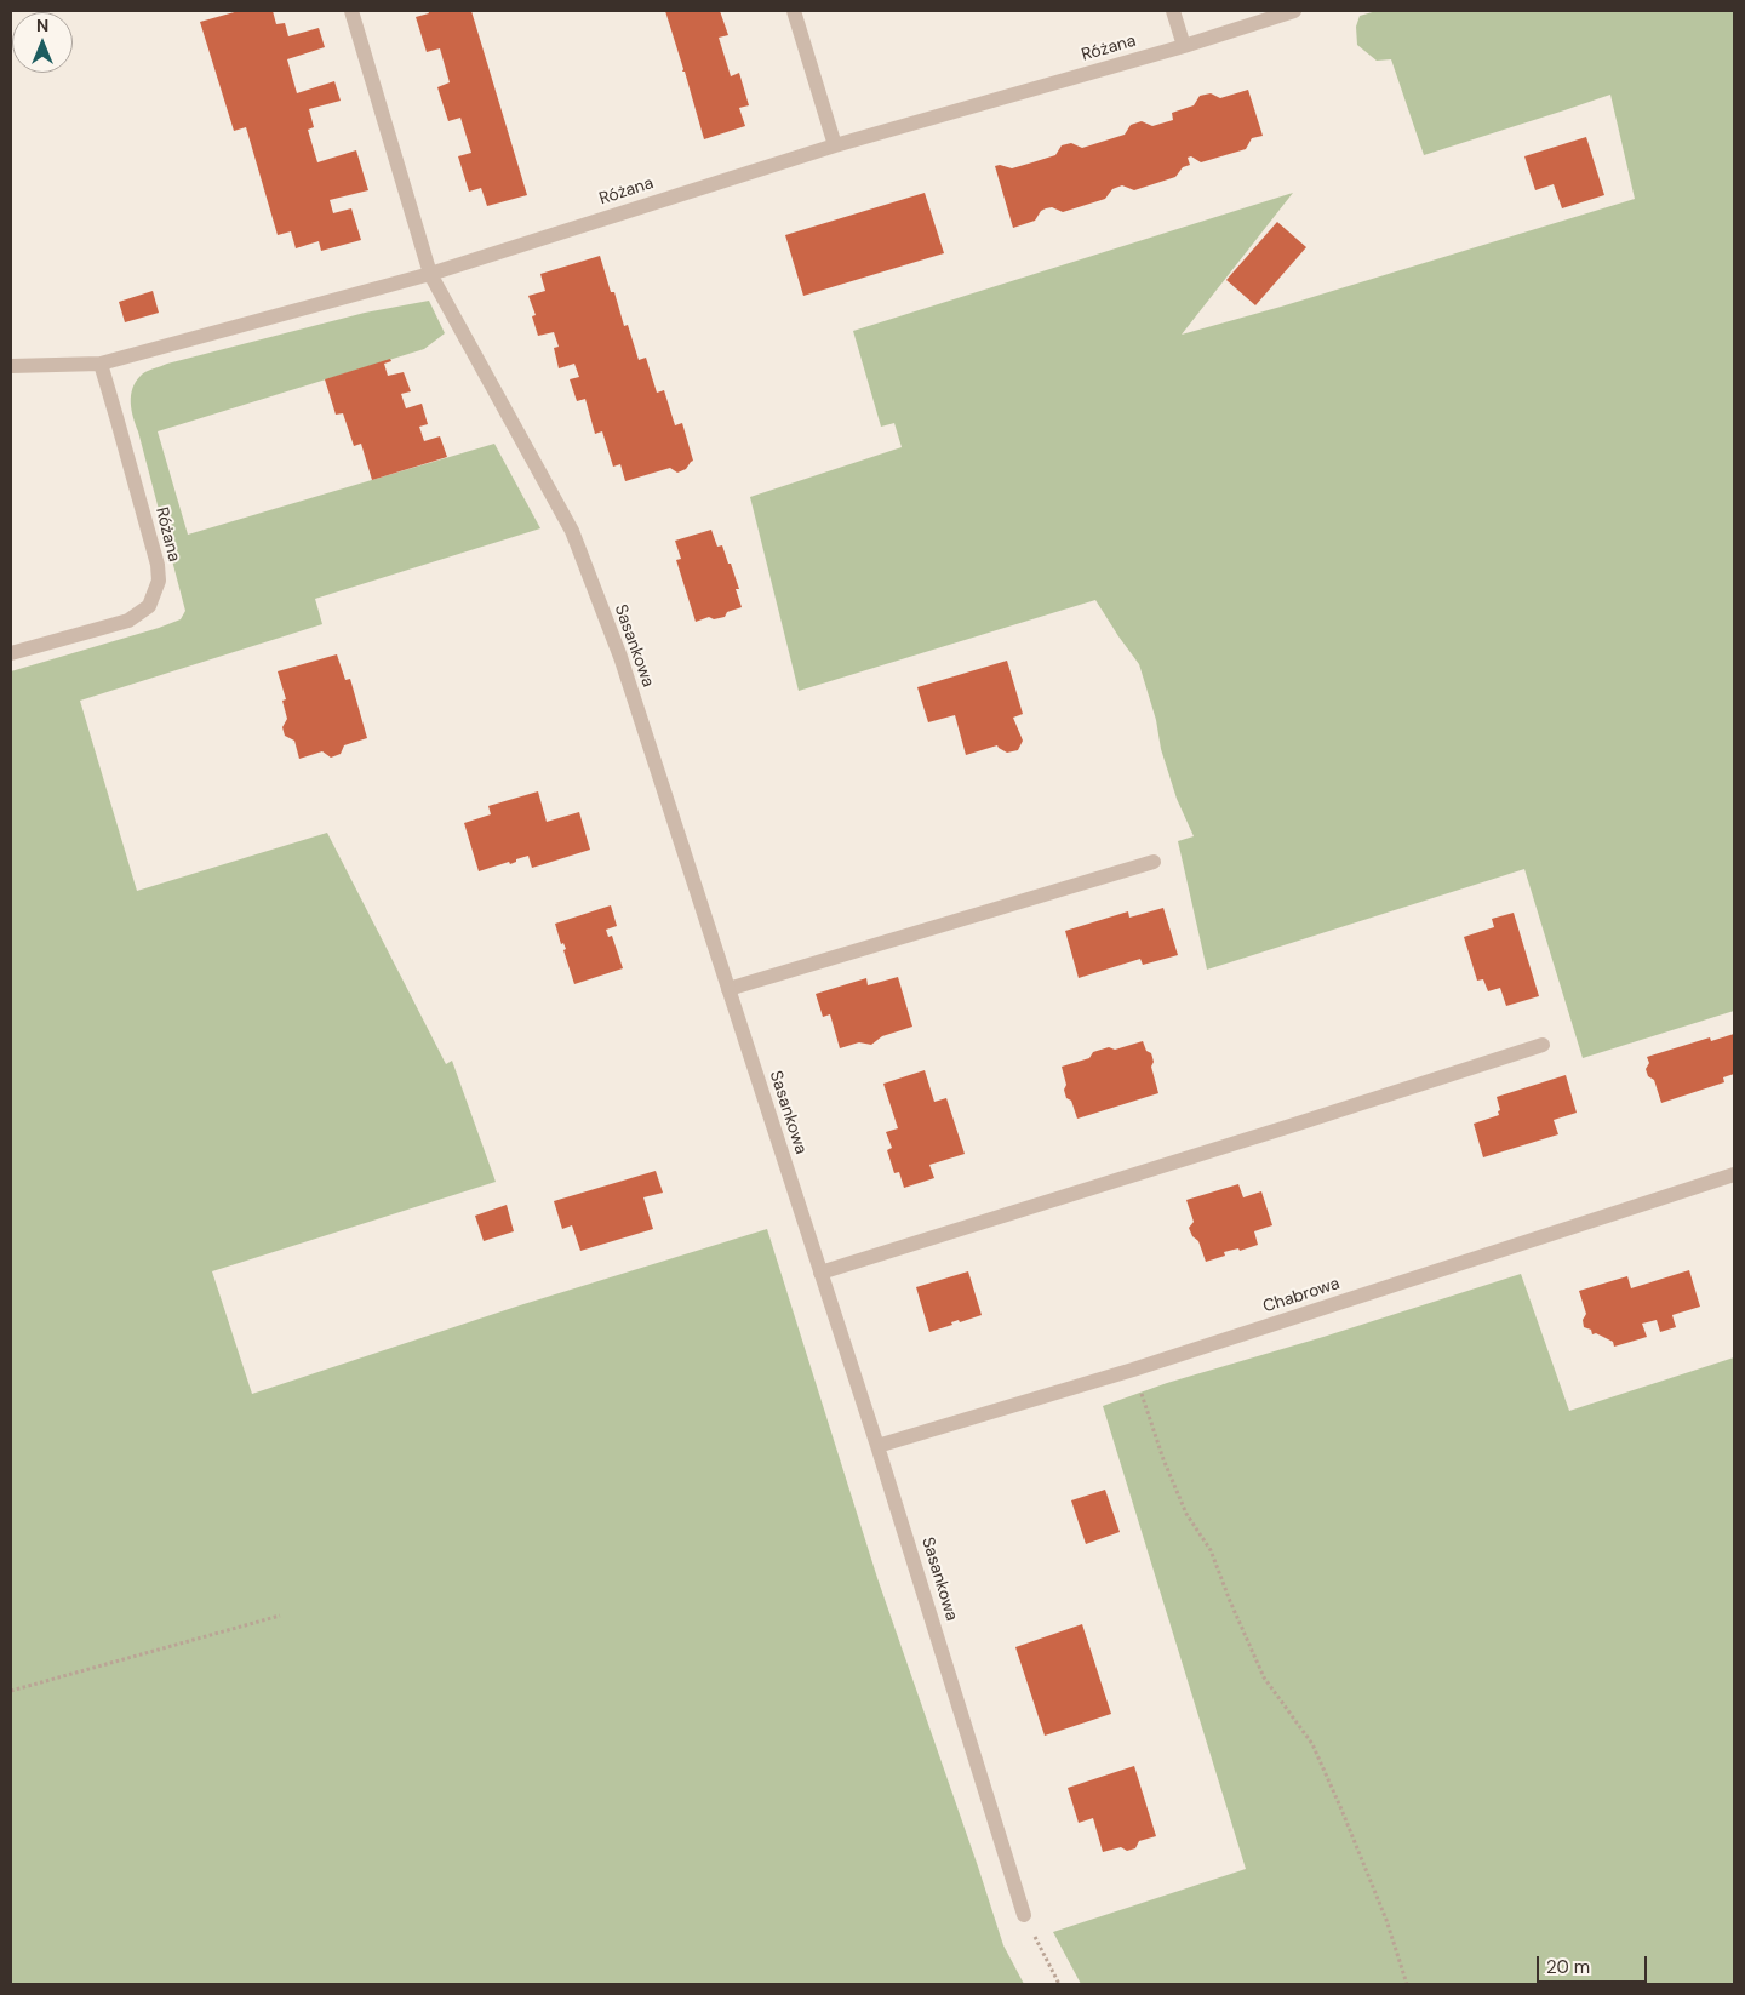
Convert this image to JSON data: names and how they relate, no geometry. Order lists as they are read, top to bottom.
{
  "streets": {
    "street": ["Różana", "Sasankowa", "Chabrowa"]
  },
  "crossings": [
    ["Różana", "Sasankowa"],
    ["Sasankowa", "Chabrowa"]
  ],
  "scale_bar": "20 m",
  "north": "top"
}
